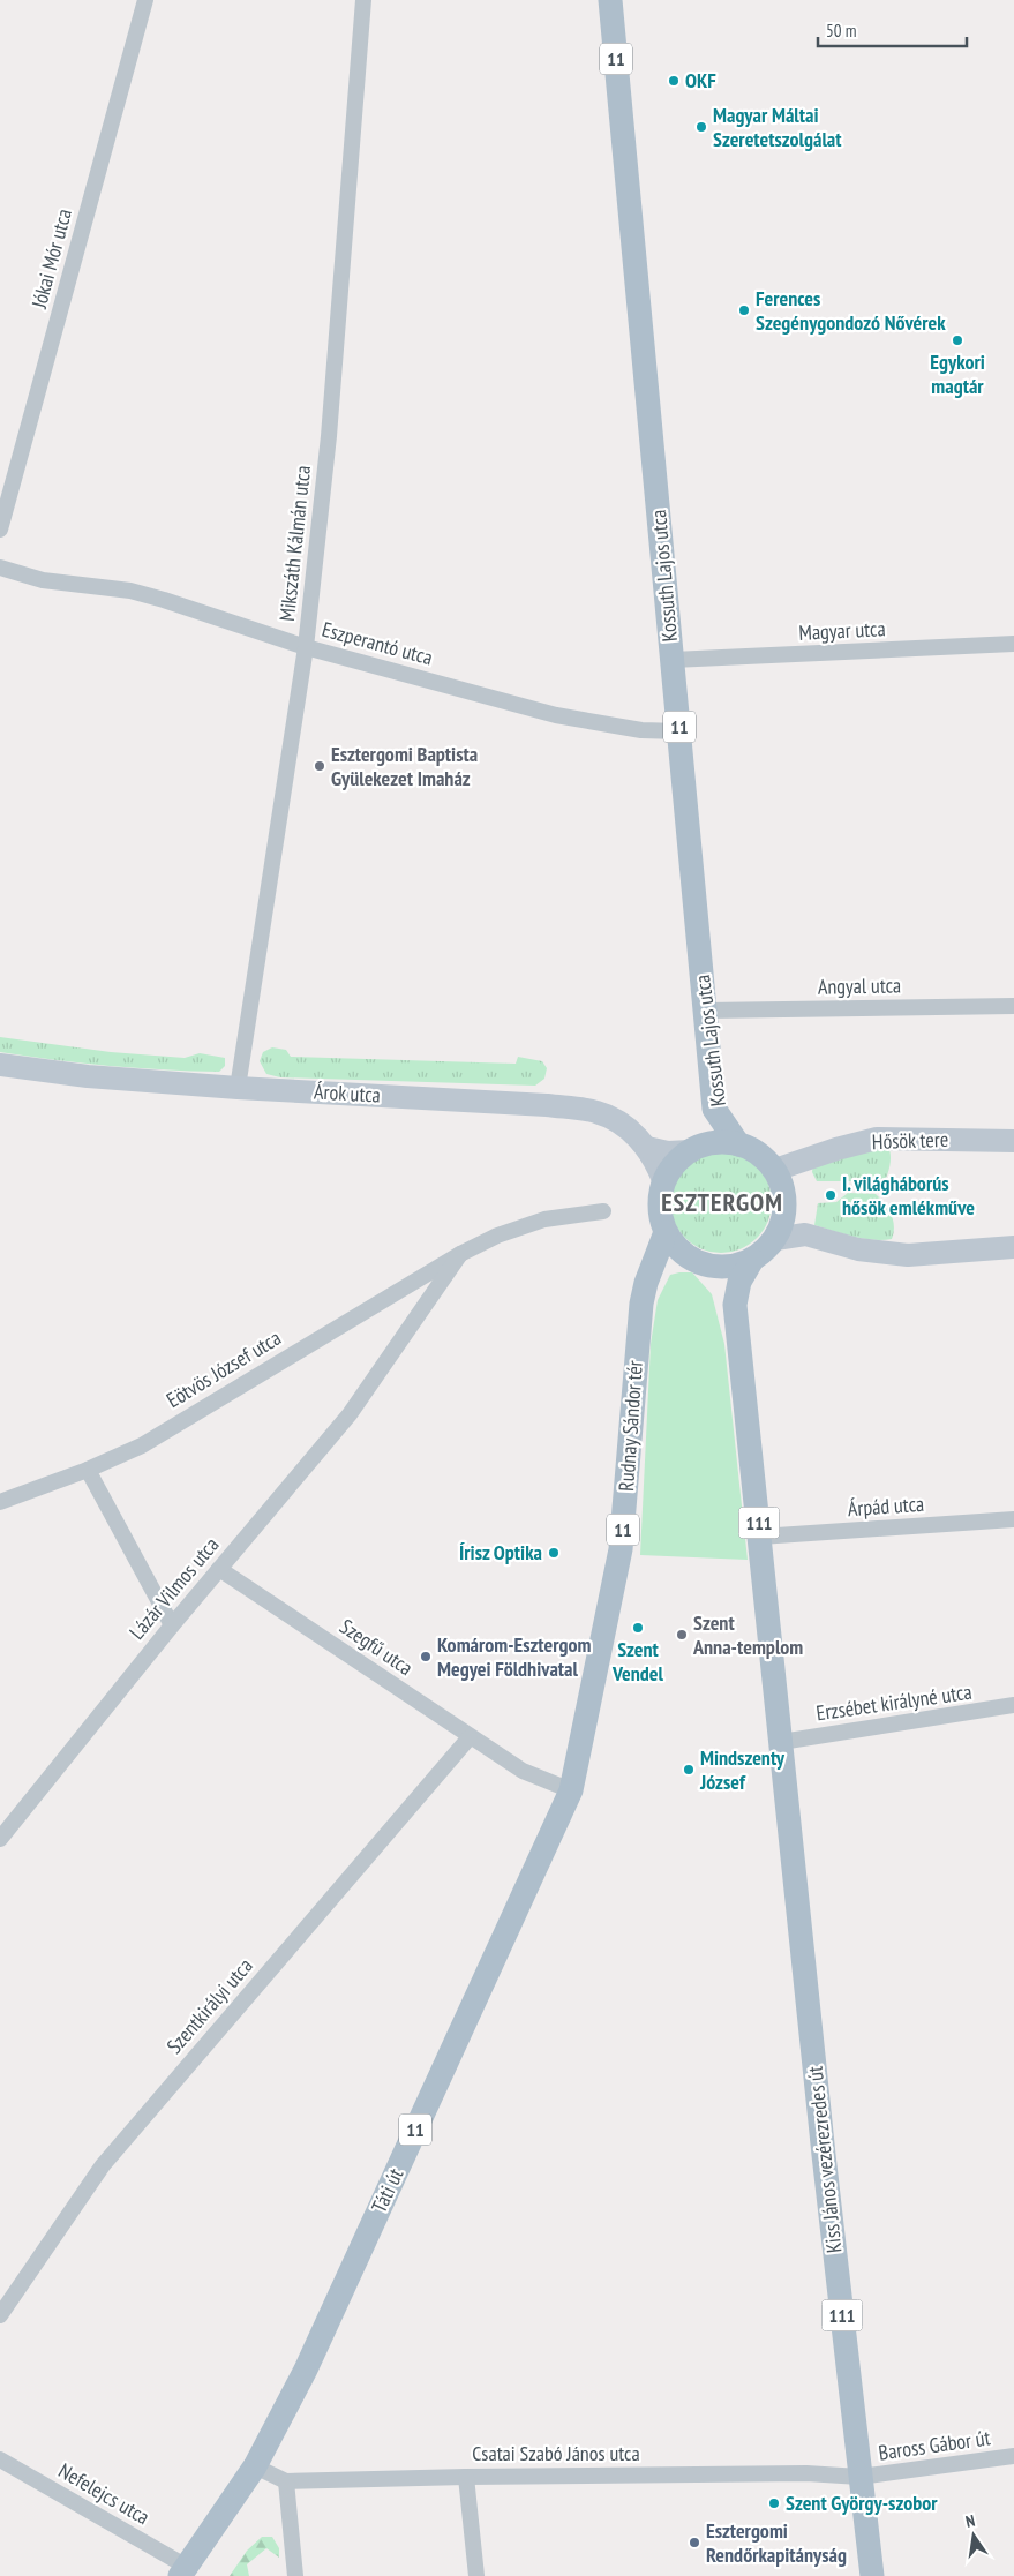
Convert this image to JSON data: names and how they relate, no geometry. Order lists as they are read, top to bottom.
{
  "streets": {
    "main road": [
      "11",
      "Kossuth Lajos utca",
      "Árok utca",
      "Hősök tere",
      "Rudnay Sándor tér",
      "111",
      "Kiss János vezérezredes út",
      "Táti út"
    ],
    "street": [
      "Jókai Mór utca",
      "Mikszáth Kálmán utca",
      "Magyar utca",
      "Eszperantó utca",
      "Angyal utca",
      "Eötvös József utca",
      "Árpád utca",
      "Lázár Vilmos utca",
      "Szegfű utca",
      "Erzsébet királyné utca",
      "Szentkirályi utca",
      "Baross Gábor út",
      "Csatai Szabó János utca",
      "Nefelejcs utca"
    ]
  },
  "crossings": [
    ["11", "Kossuth Lajos utca"],
    ["11", "Árok utca"],
    ["11", "Hősök tere"],
    ["11", "Rudnay Sándor tér"],
    ["11", "111"],
    ["Mikszáth Kálmán utca", "Eszperantó utca"],
    ["Mikszáth Kálmán utca", "Árok utca"],
    ["Kossuth Lajos utca", "Magyar utca"],
    ["Kossuth Lajos utca", "Eszperantó utca"],
    ["Kossuth Lajos utca", "Angyal utca"],
    ["Kossuth Lajos utca", "Árok utca"],
    ["Kossuth Lajos utca", "Hősök tere"],
    ["Kossuth Lajos utca", "Rudnay Sándor tér"],
    ["Kossuth Lajos utca", "111"],
    ["Árok utca", "Hősök tere"],
    ["Árok utca", "Rudnay Sándor tér"],
    ["Árok utca", "111"],
    ["Hősök tere", "Rudnay Sándor tér"],
    ["Hősök tere", "111"],
    ["Eötvös József utca", "Lázár Vilmos utca"],
    ["Rudnay Sándor tér", "111"],
    ["Rudnay Sándor tér", "Szegfű utca"],
    ["Rudnay Sándor tér", "Táti út"],
    ["Árpád utca", "111"],
    ["111", "Erzsébet királyné utca"],
    ["111", "Kiss János vezérezredes út"],
    ["Lázár Vilmos utca", "Szegfű utca"],
    ["Szegfű utca", "Szentkirályi utca"],
    ["Szegfű utca", "Táti út"],
    ["Erzsébet királyné utca", "Kiss János vezérezredes út"],
    ["Kiss János vezérezredes út", "Baross Gábor út"],
    ["Kiss János vezérezredes út", "Csatai Szabó János utca"],
    ["Táti út", "Csatai Szabó János utca"],
    ["Táti út", "Nefelejcs utca"],
    ["Baross Gábor út", "Csatai Szabó János utca"]
  ],
  "districts": ["ESZTERGOM"],
  "places": [
    "OKF",
    "Magyar Máltai Szeretetszolgálat",
    "Ferences Szegénygondozó Nővérek",
    "Egykori magtár",
    "Esztergomi Baptista Gyülekezet Imaház",
    "I. világháborús hősök emlékműve",
    "Írisz Optika",
    "Szent Vendel",
    "Szent Anna-templom",
    "Komárom-Esztergom Megyei Földhivatal",
    "Mindszenty József",
    "Szent György-szobor",
    "Esztergomi Rendőrkapitányság"
  ],
  "scale_bar": "50 m",
  "north": "top"
}
